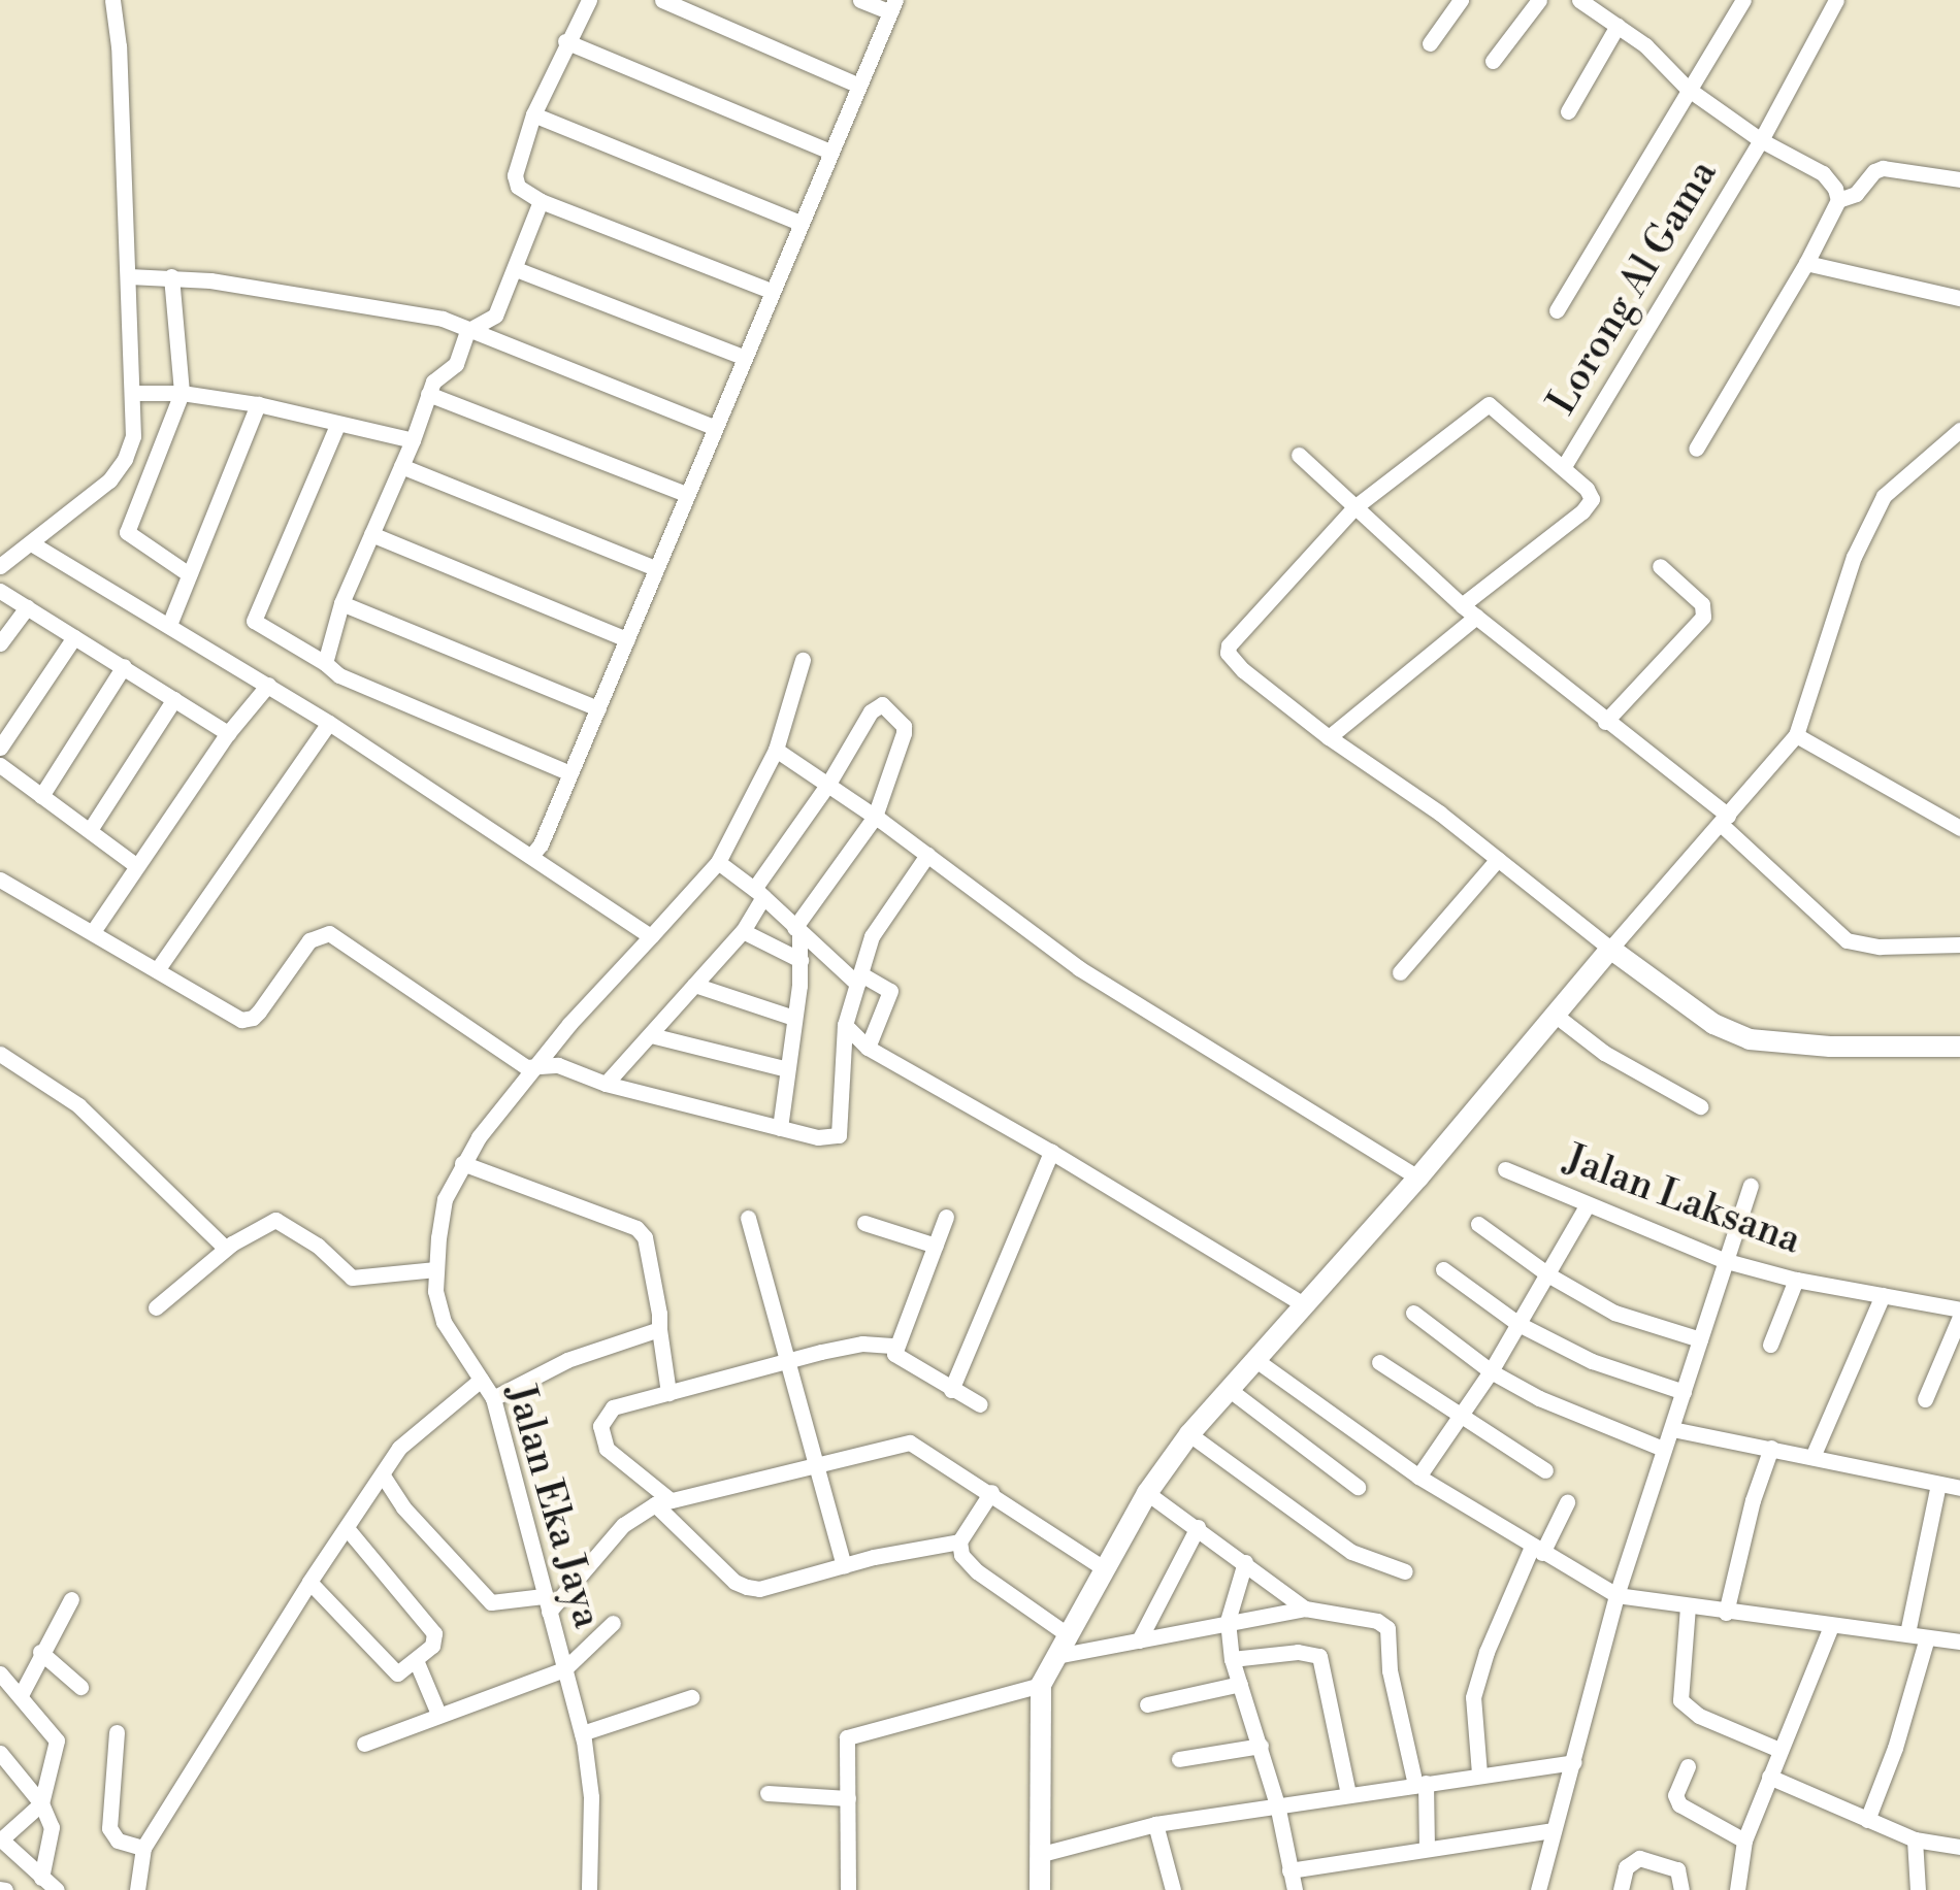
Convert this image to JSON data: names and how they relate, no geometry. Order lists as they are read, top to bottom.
{
  "streets": {
    "street": ["Lorong Al Gama", "Jalan Laksana", "Jalan Eka Jaya"]
  }
}
